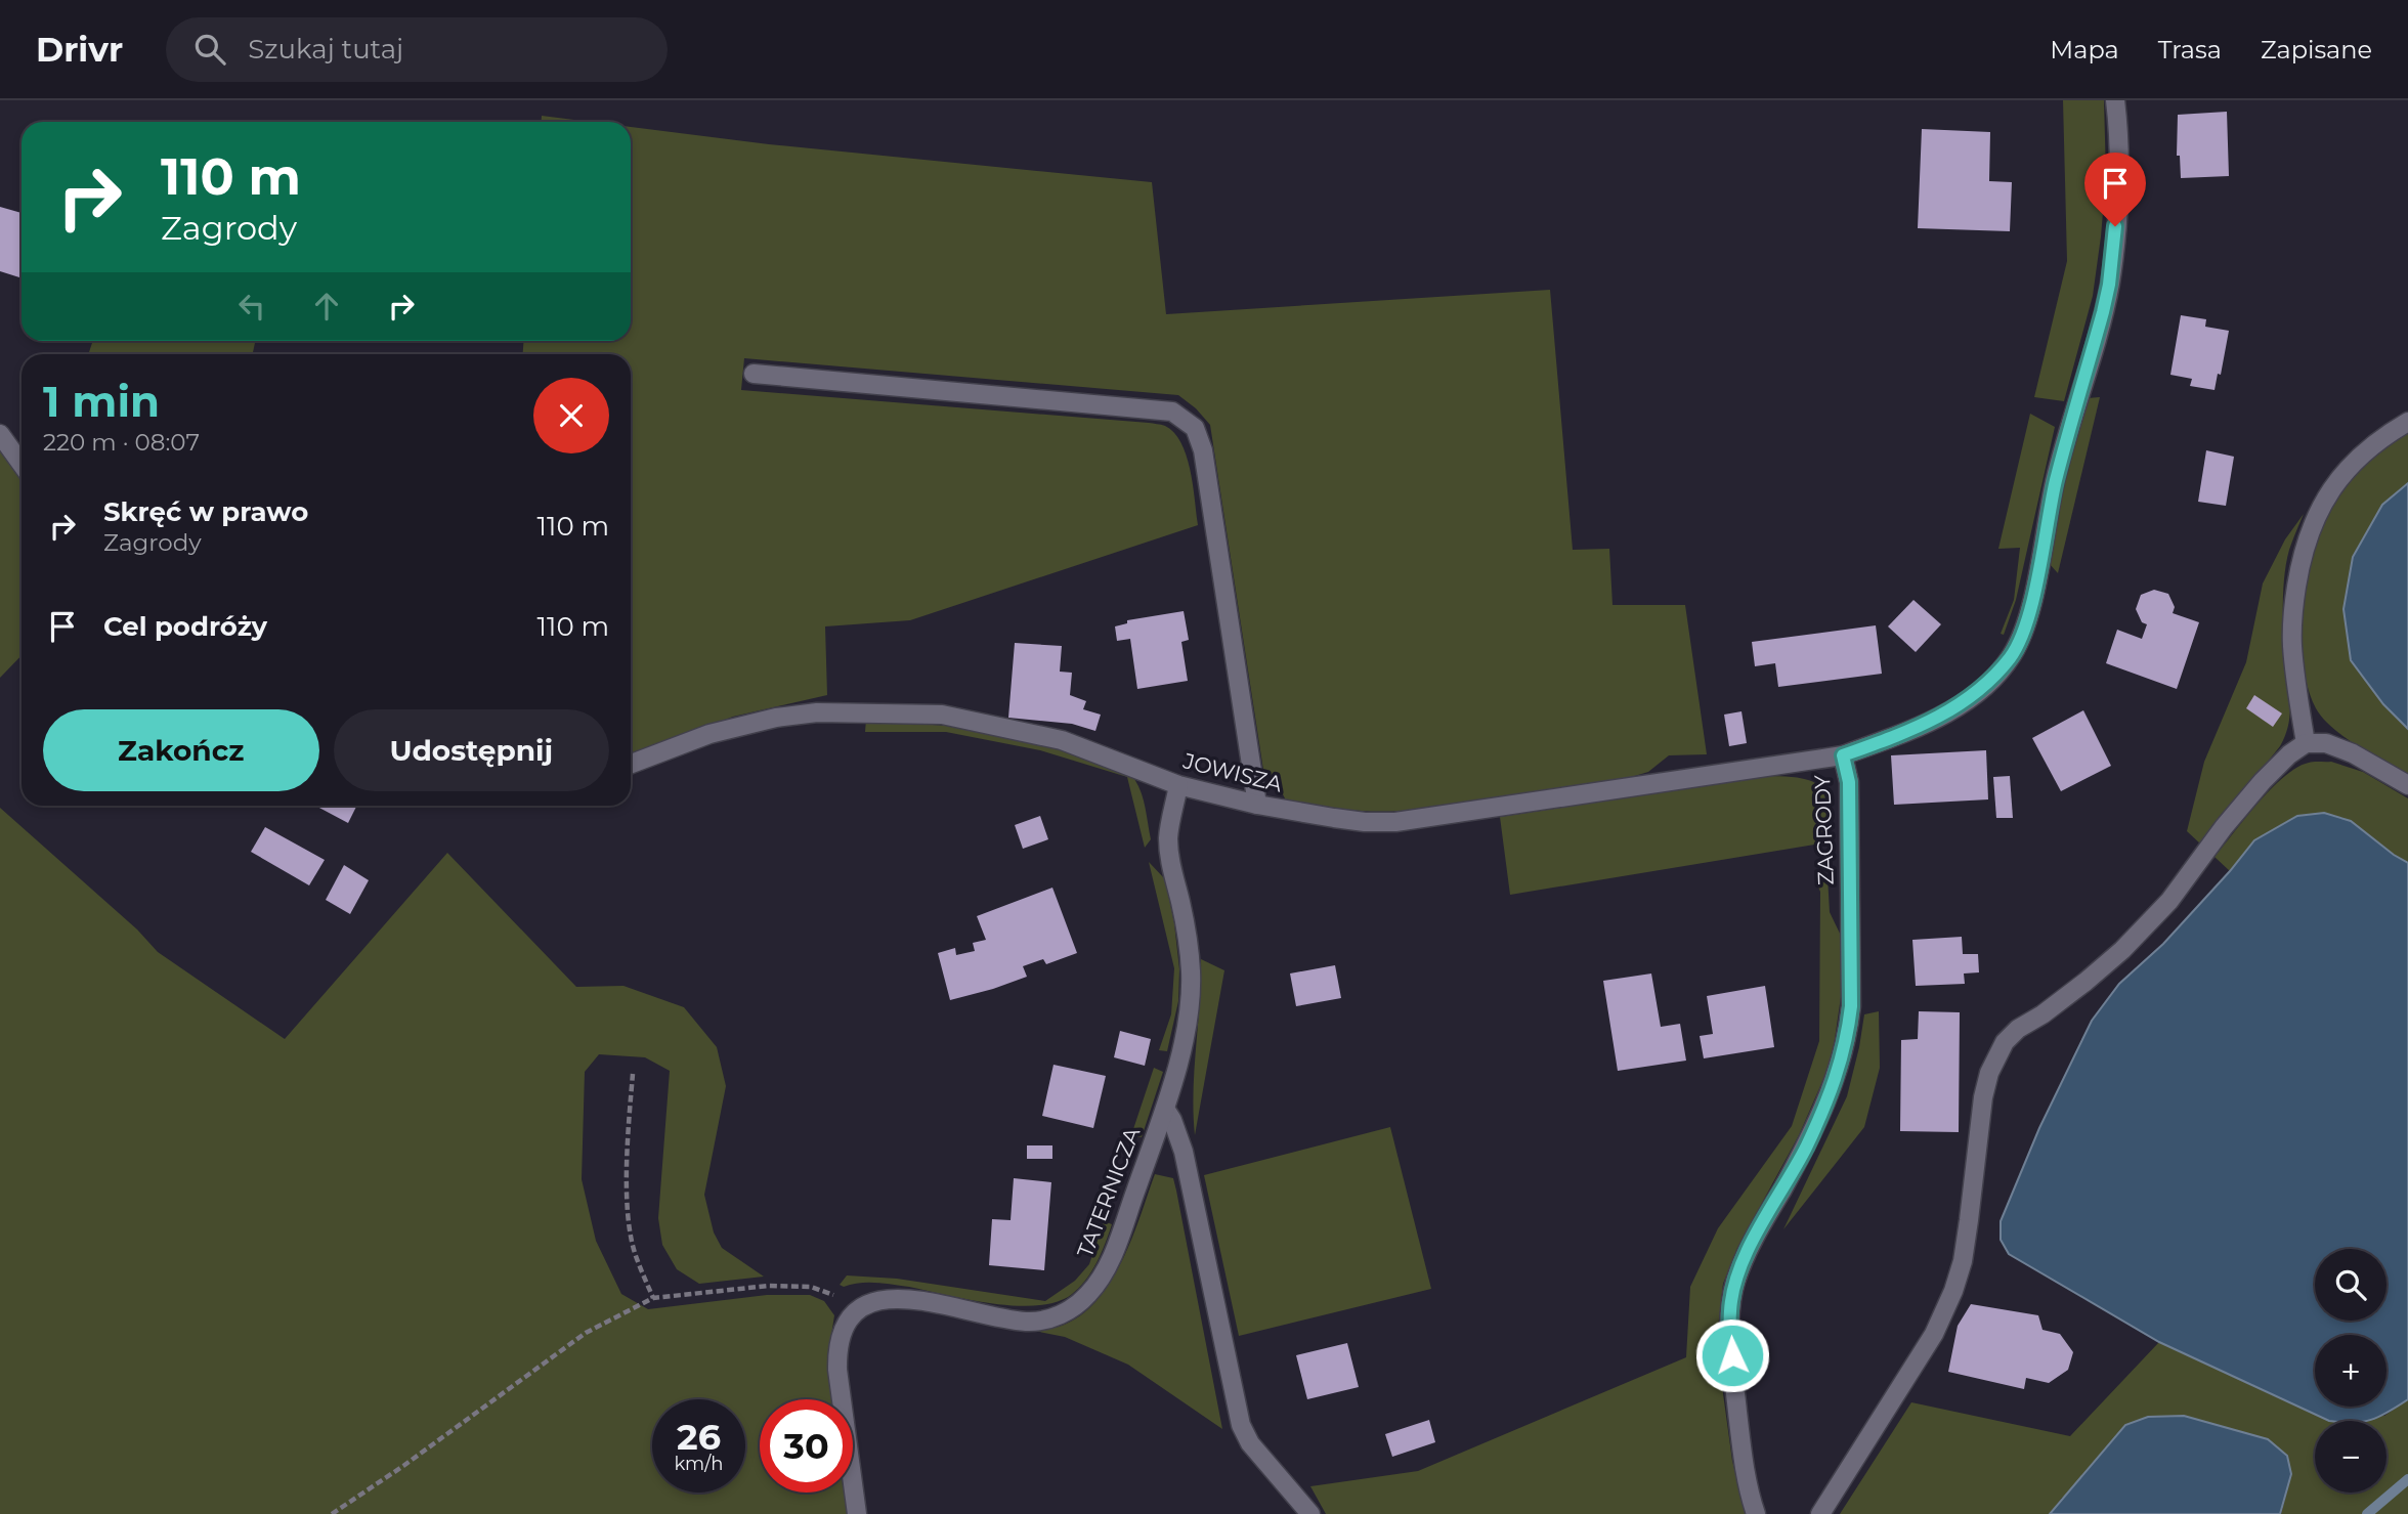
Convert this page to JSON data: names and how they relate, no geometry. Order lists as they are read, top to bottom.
{
  "streets": {
    "street": ["JOWISZA", "ZAGRODY", "TATERNICZA"]
  },
  "crossings": [
    ["JOWISZA", "ZAGRODY"],
    ["JOWISZA", "TATERNICZA"]
  ],
  "page": {
    "header": "Drivr",
    "search": "Szukaj tutaj",
    "nav": ["Mapa", "Trasa", "Zapisane"],
    "turn": ["110 m", "Zagrody"],
    "heading": ["1 min", "220 m · 08:07"],
    "list": [
      {
        "name": "Skręć w prawo",
        "note": "Zagrody",
        "value": "110 m"
      },
      {
        "name": "Cel podróży",
        "value": "110 m"
      }
    ],
    "buttons": ["Zakończ", "Udostępnij"],
    "map_buttons": ["+", "−"],
    "speed": "26 km/h",
    "limit": "30"
  }
}
